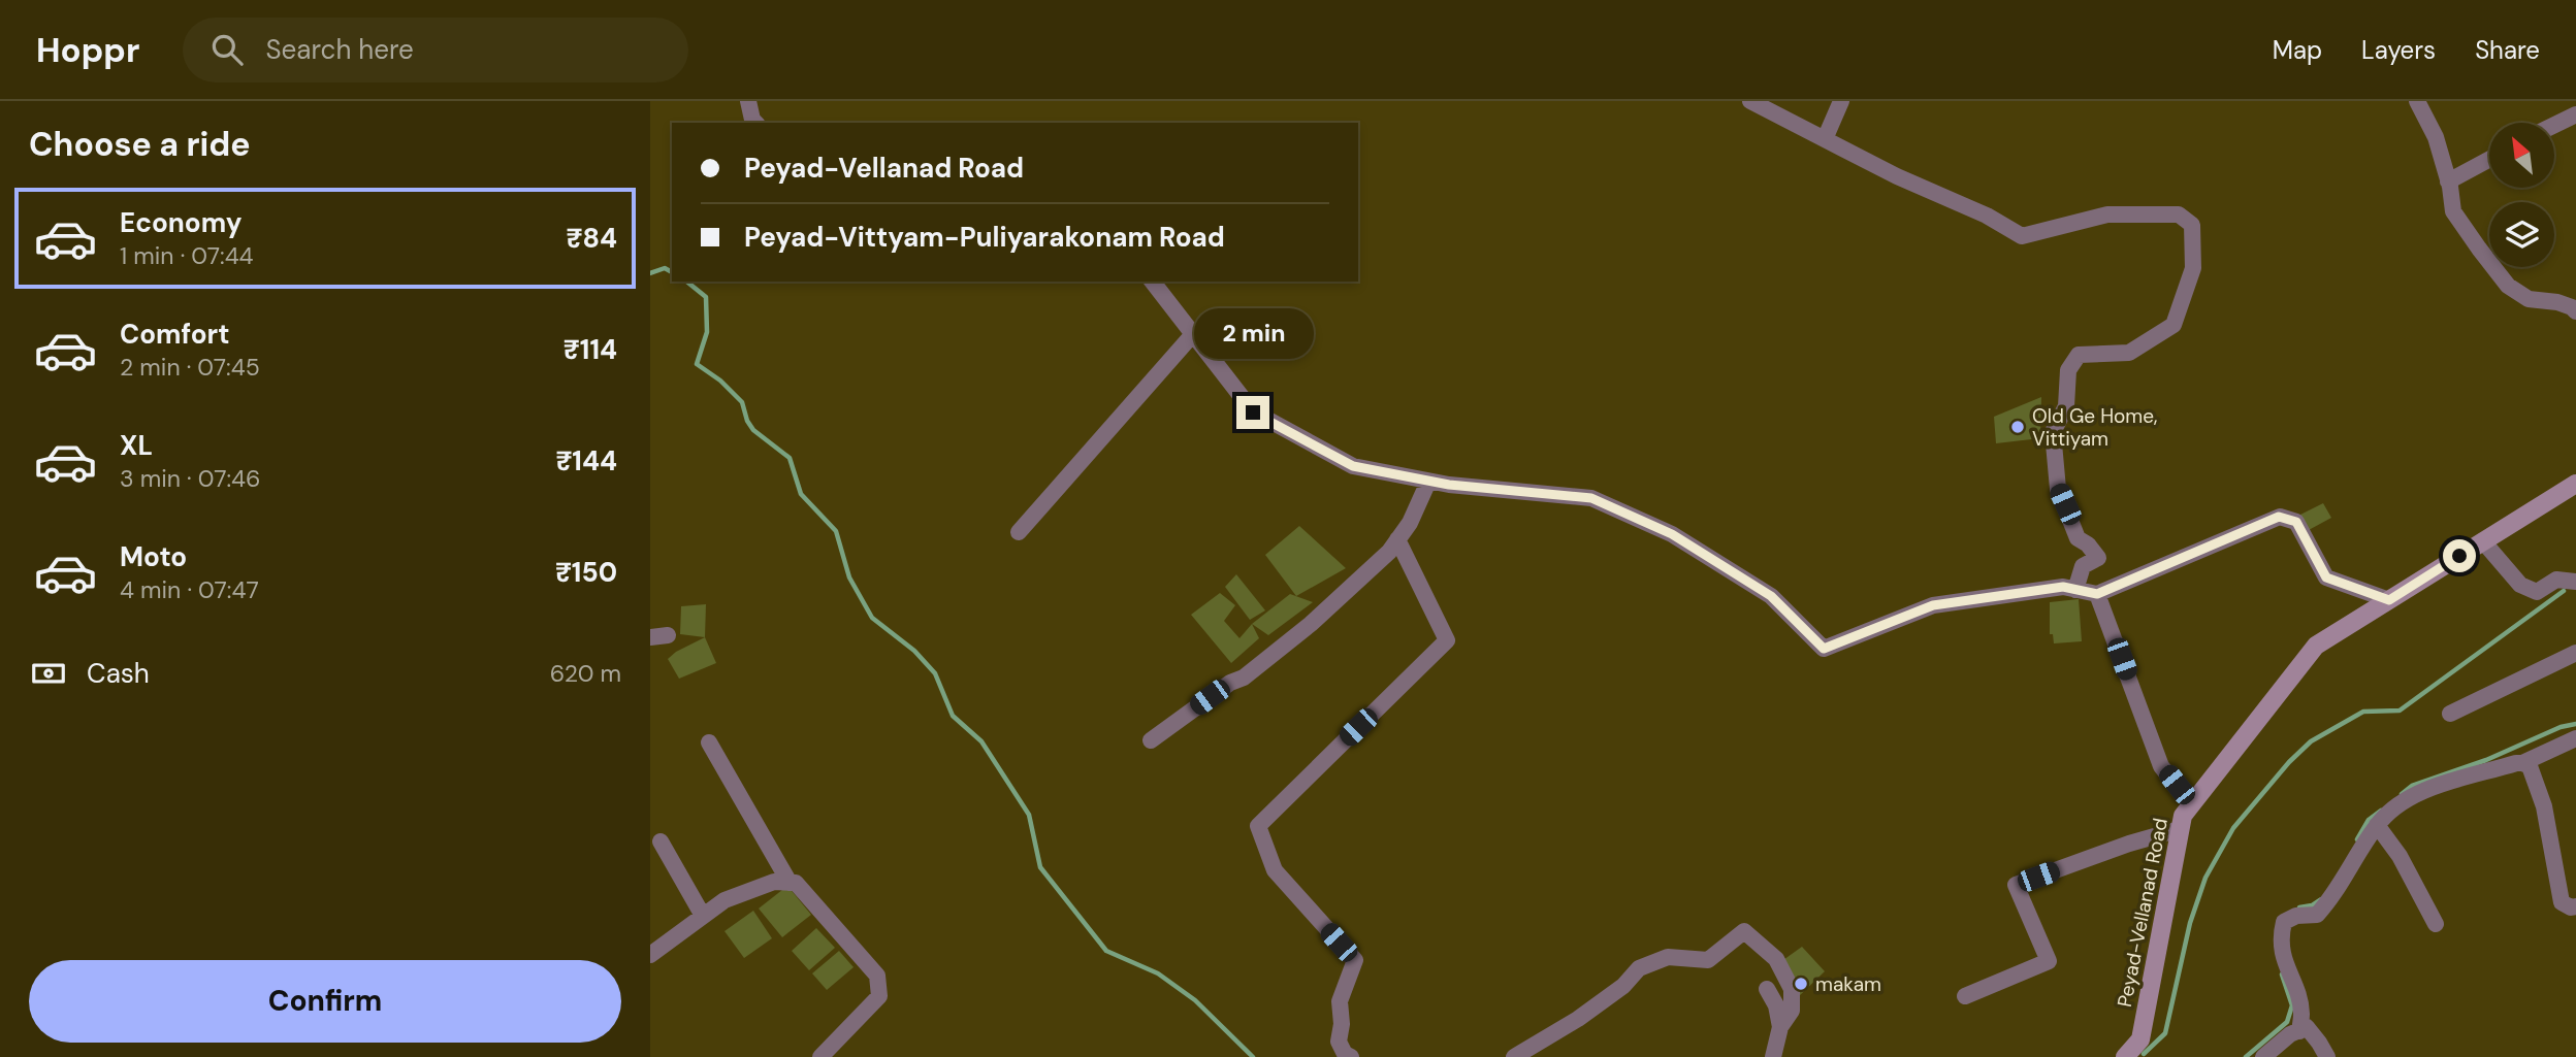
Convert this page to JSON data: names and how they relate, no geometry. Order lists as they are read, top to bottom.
{
  "streets": {
    "main road": ["Peyad-Vellanad Road"]
  },
  "places": ["Old Ge Home, Vittiyam", "makam"],
  "north": "top left",
  "page": {
    "header": "Hoppr",
    "search": "Search here",
    "nav": ["Map", "Layers", "Share"],
    "heading": "Choose a ride",
    "banner": ["Peyad-Vellanad Road", "Peyad-Vittyam-Puliyarakonam Road"],
    "list": [
      {
        "name": "Economy",
        "note": "1 min · 07:44",
        "value": "₹84"
      },
      {
        "name": "Comfort",
        "note": "2 min · 07:45",
        "value": "₹114"
      },
      {
        "name": "XL",
        "note": "3 min · 07:46",
        "value": "₹144"
      },
      {
        "name": "Moto",
        "note": "4 min · 07:47",
        "value": "₹150"
      }
    ],
    "bubble": "2 min",
    "pay": ["Cash", "620 m"],
    "buttons": "Confirm"
  }
}
